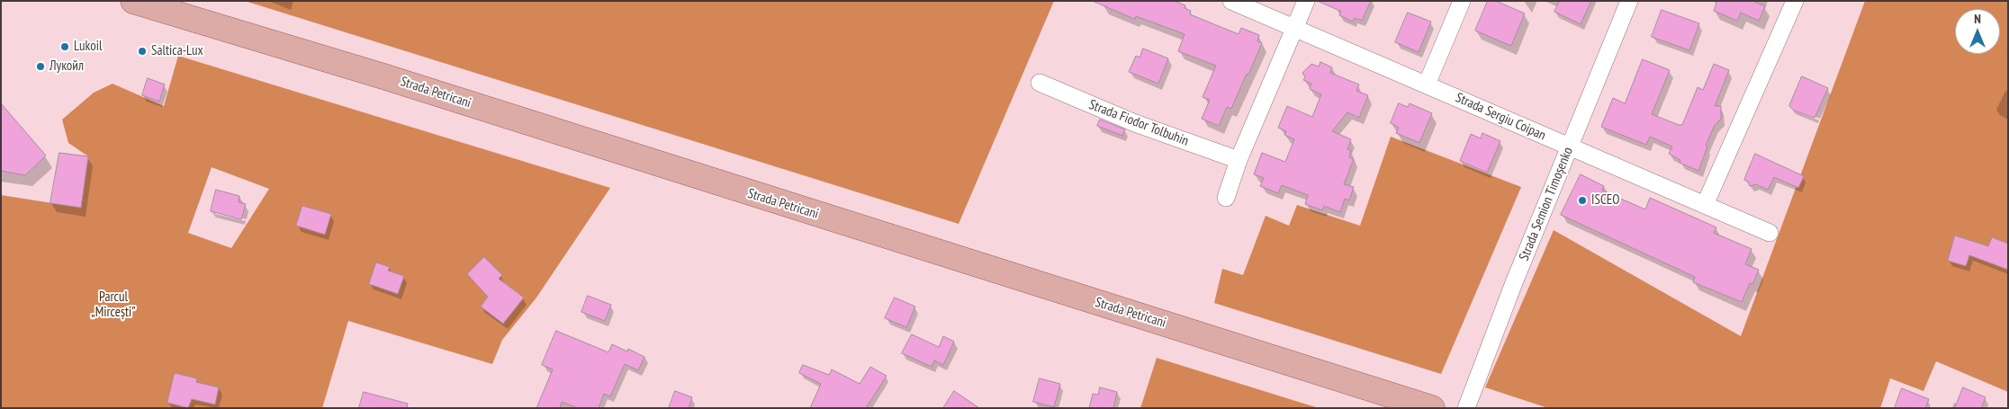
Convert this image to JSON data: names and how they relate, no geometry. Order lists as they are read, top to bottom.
{
  "streets": {
    "main road": ["Strada Petricani"],
    "street": ["Strada Sergiu Coipan", "Strada Fiodor Tolbuhin", "Strada Semion Timoșenko"]
  },
  "crossings": [
    ["Strada Sergiu Coipan", "Strada Semion Timoșenko"]
  ],
  "parks": ["Parcul „Mircești”"],
  "places": [
    "Lukoil",
    "Saltica-Lux",
    "Лукойл",
    "ISCEO"
  ],
  "north": "top"
}
